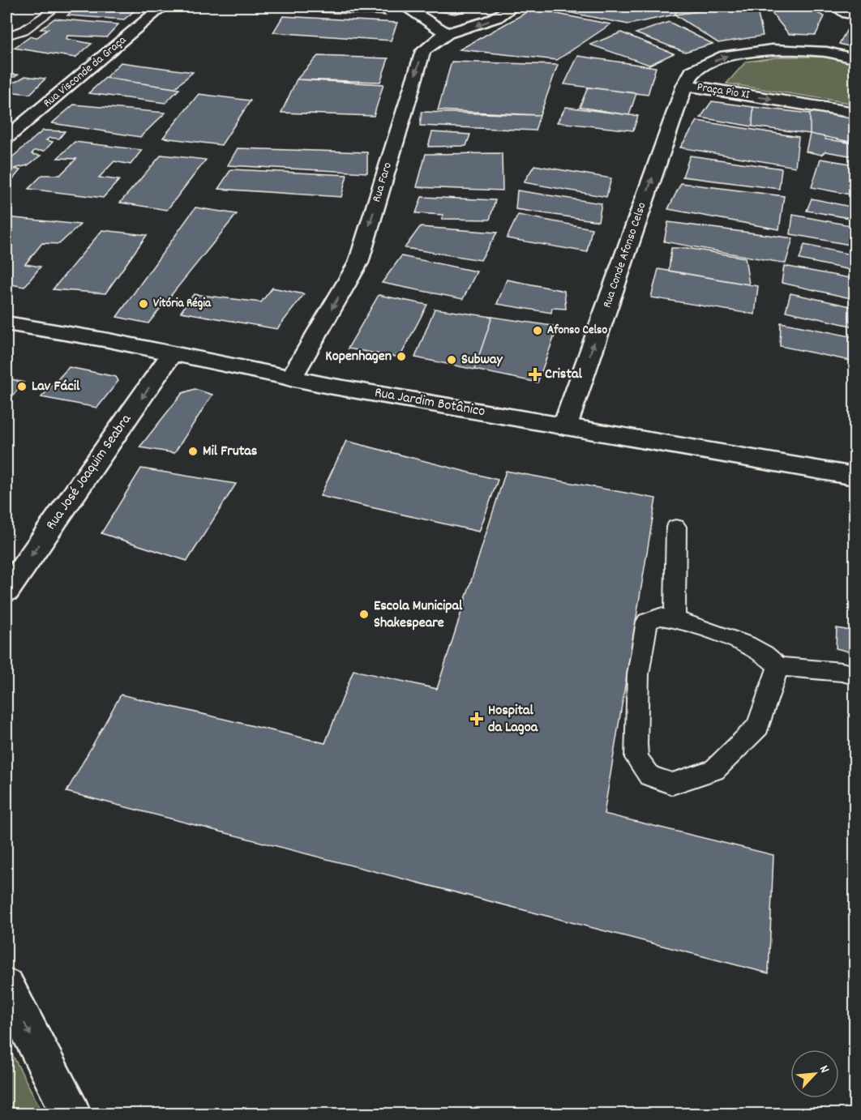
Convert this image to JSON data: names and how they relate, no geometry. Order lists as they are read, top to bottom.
{
  "streets": {
    "street": [
      "Rua Visconde da Graça",
      "Praça Pio XI",
      "Rua Faro",
      "Rua Conde Afonso Celso",
      "Rua Jardim Botânico",
      "Rua José Joaquim Seabra"
    ]
  },
  "crossings": [
    ["Praça Pio XI", "Rua Conde Afonso Celso"],
    ["Rua Faro", "Rua Jardim Botânico"],
    ["Rua Conde Afonso Celso", "Rua Jardim Botânico"],
    ["Rua Jardim Botânico", "Rua José Joaquim Seabra"]
  ],
  "one_way": [
    "Praça Pio XI",
    "Rua Faro",
    "Rua Conde Afonso Celso",
    "Rua José Joaquim Seabra"
  ],
  "places": {
    "other": [
      "Vitória Régia",
      "Afonso Celso",
      "Kopenhagen",
      "Subway",
      "Lav Fácil",
      "Mil Frutas",
      "Escola Municipal Shakespeare"
    ],
    "health": ["Cristal", "Hospital da Lagoa"]
  },
  "north": "top right"
}
